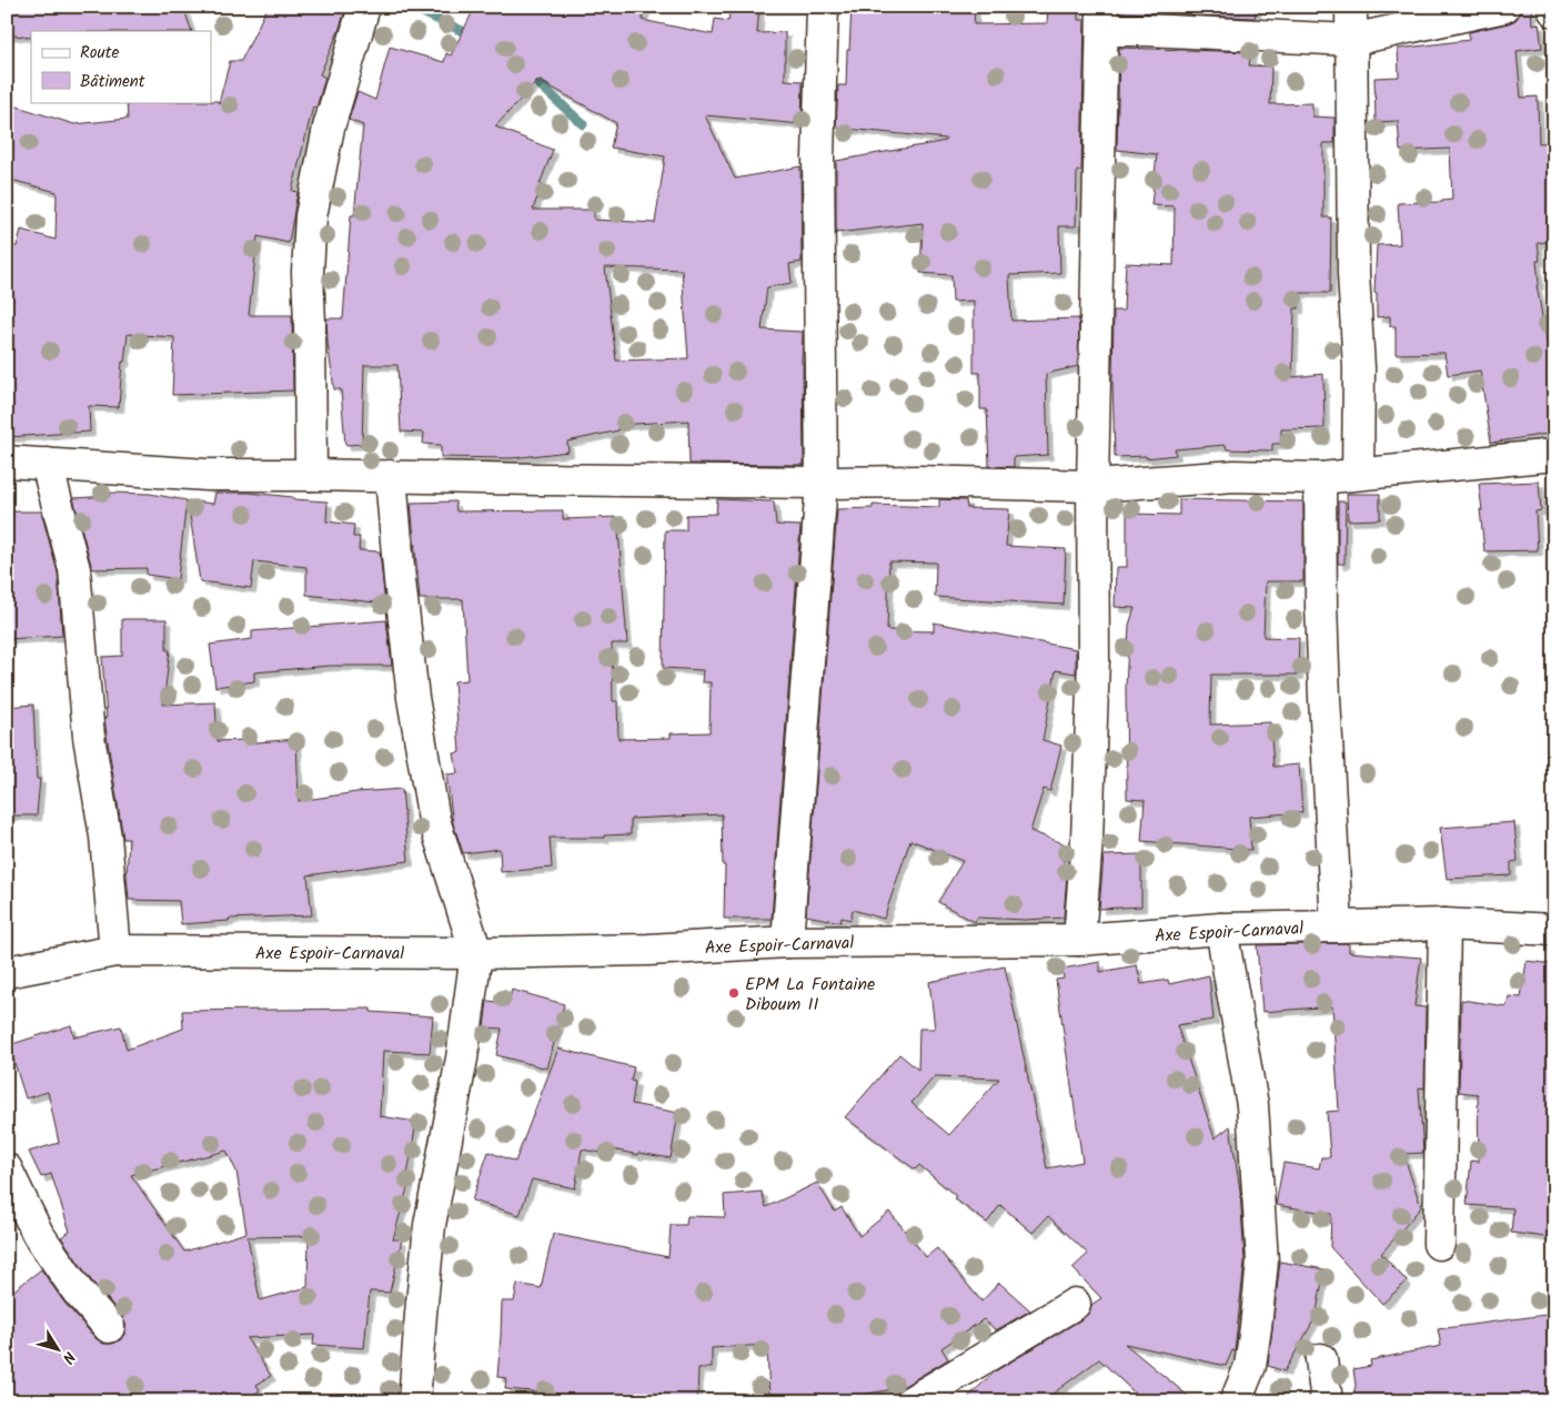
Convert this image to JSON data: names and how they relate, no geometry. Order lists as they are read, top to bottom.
{
  "streets": {
    "street": ["Axe Espoir-Carnaval"]
  },
  "places": ["EPM La Fontaine Diboum II"],
  "legend": ["Route", "Bâtiment"],
  "north": "bottom right"
}
